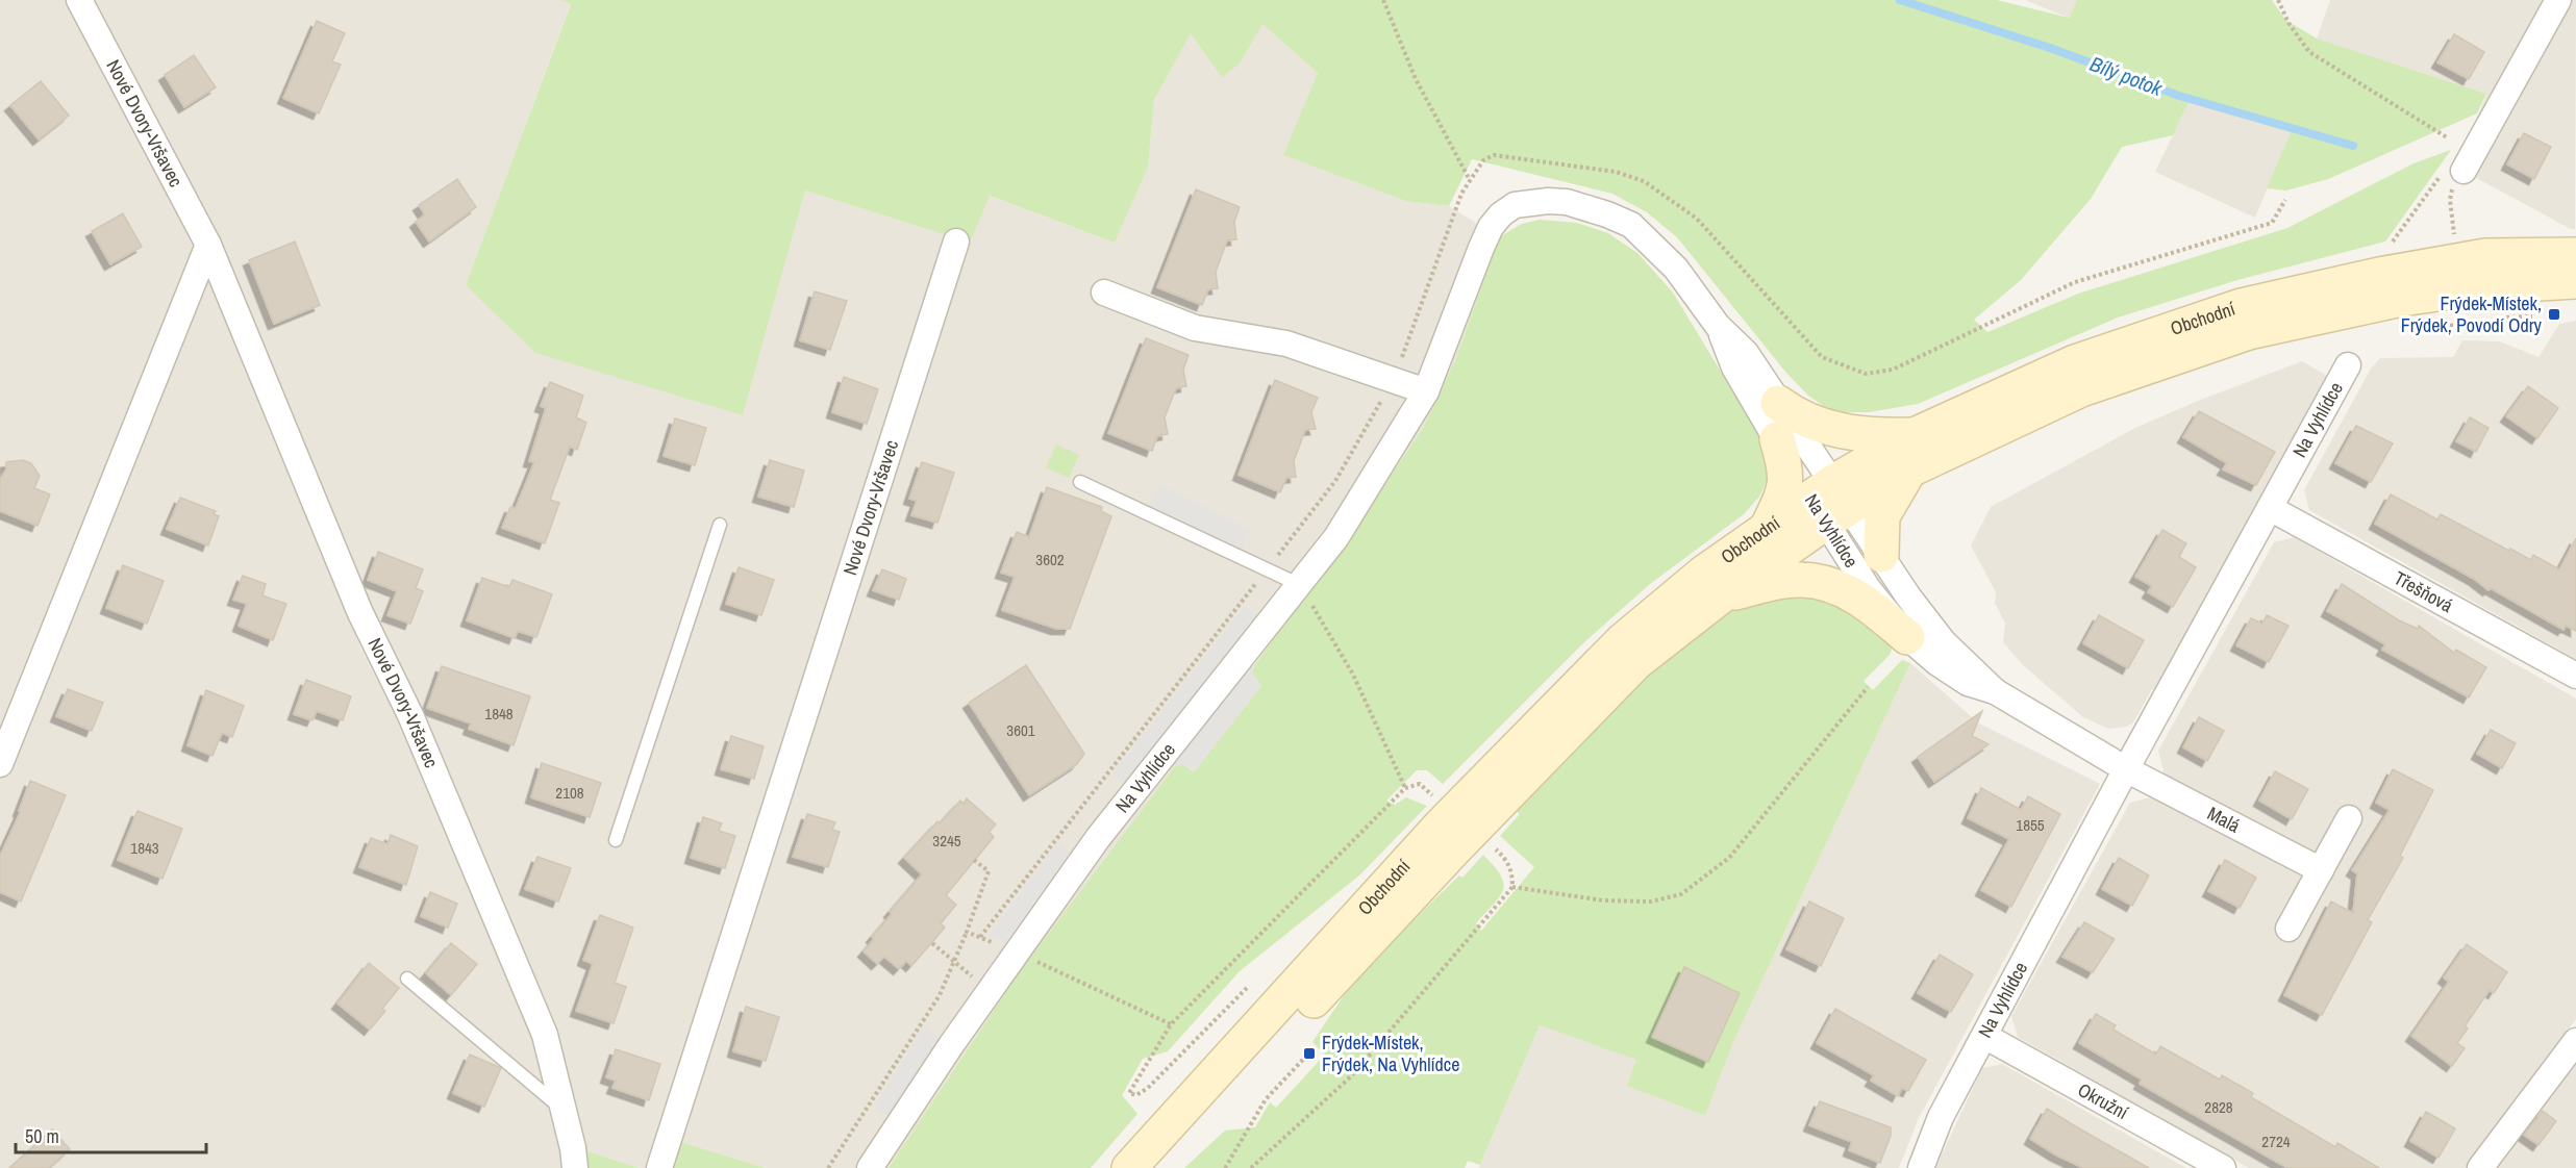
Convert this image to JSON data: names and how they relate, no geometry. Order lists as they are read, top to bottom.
{
  "streets": {
    "main road": ["Obchodní"],
    "street": [
      "Nové Dvory-Vršavec",
      "Na Vyhlídce",
      "Třešňová",
      "Malá",
      "Okružní"
    ]
  },
  "crossings": [
    ["Obchodní", "Na Vyhlídce"],
    ["Na Vyhlídce", "Třešňová"],
    ["Na Vyhlídce", "Malá"],
    ["Na Vyhlídce", "Okružní"]
  ],
  "water": ["Bílý potok"],
  "places": {
    "transit": ["Frýdek-Místek, Frýdek, Povodí Odry", "Frýdek-Místek, Frýdek, Na Vyhlídce"]
  },
  "house_numbers": [
    "3602",
    "1848",
    "3601",
    "2108",
    "1855",
    "3245",
    "1843",
    "2828",
    "2724"
  ],
  "scale_bar": "50 m"
}
